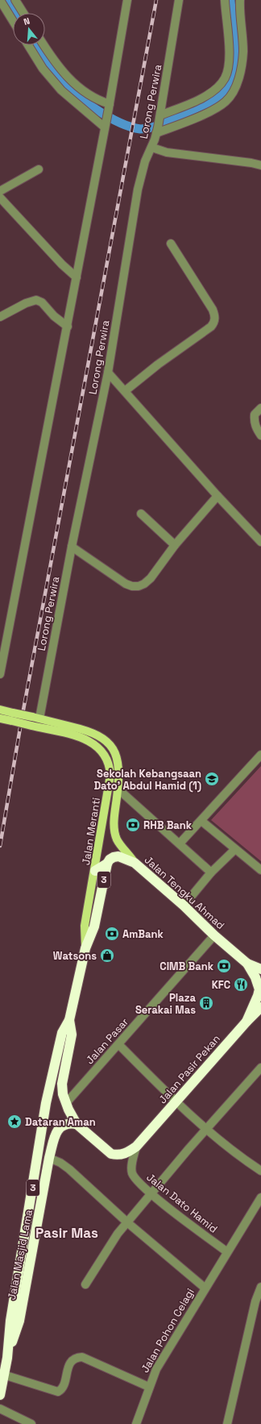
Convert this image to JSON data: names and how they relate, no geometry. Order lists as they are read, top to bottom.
{
  "streets": {
    "highway": [
      "3",
      "Jalan Tengku Ahmad",
      "Jalan Pasir Pekan",
      "Jalan Masjid Lama"
    ],
    "main road": ["Jalan Meranti"],
    "street": [
      "Lorong Perwira",
      "Jalan Pasar",
      "Jalan Dato Hamid",
      "Jalan Pohon Celagi"
    ]
  },
  "crossings": [
    ["Lorong Perwira", "Jalan Meranti"],
    ["Jalan Meranti", "3"],
    ["Jalan Meranti", "Jalan Tengku Ahmad"],
    ["Jalan Meranti", "Jalan Masjid Lama"],
    ["3", "Jalan Tengku Ahmad"],
    ["3", "Jalan Pasir Pekan"],
    ["3", "Jalan Dato Hamid"],
    ["3", "Jalan Masjid Lama"],
    ["Jalan Tengku Ahmad", "Jalan Pasar"],
    ["Jalan Pasar", "Jalan Masjid Lama"],
    ["Jalan Pasir Pekan", "Jalan Dato Hamid"],
    ["Jalan Dato Hamid", "Jalan Pohon Celagi"]
  ],
  "districts": ["Pasir Mas"],
  "places": {
    "school or university": ["Sekolah Kebangsaan Dato' Abdul Hamid (1)"],
    "bank": ["RHB Bank", "AmBank", "CIMB Bank"],
    "shop": ["Watsons"],
    "restaurant": ["KFC"],
    "building": ["Plaza Serakai Mas"],
    "place": ["Dataran Aman"]
  },
  "north": "top"
}
